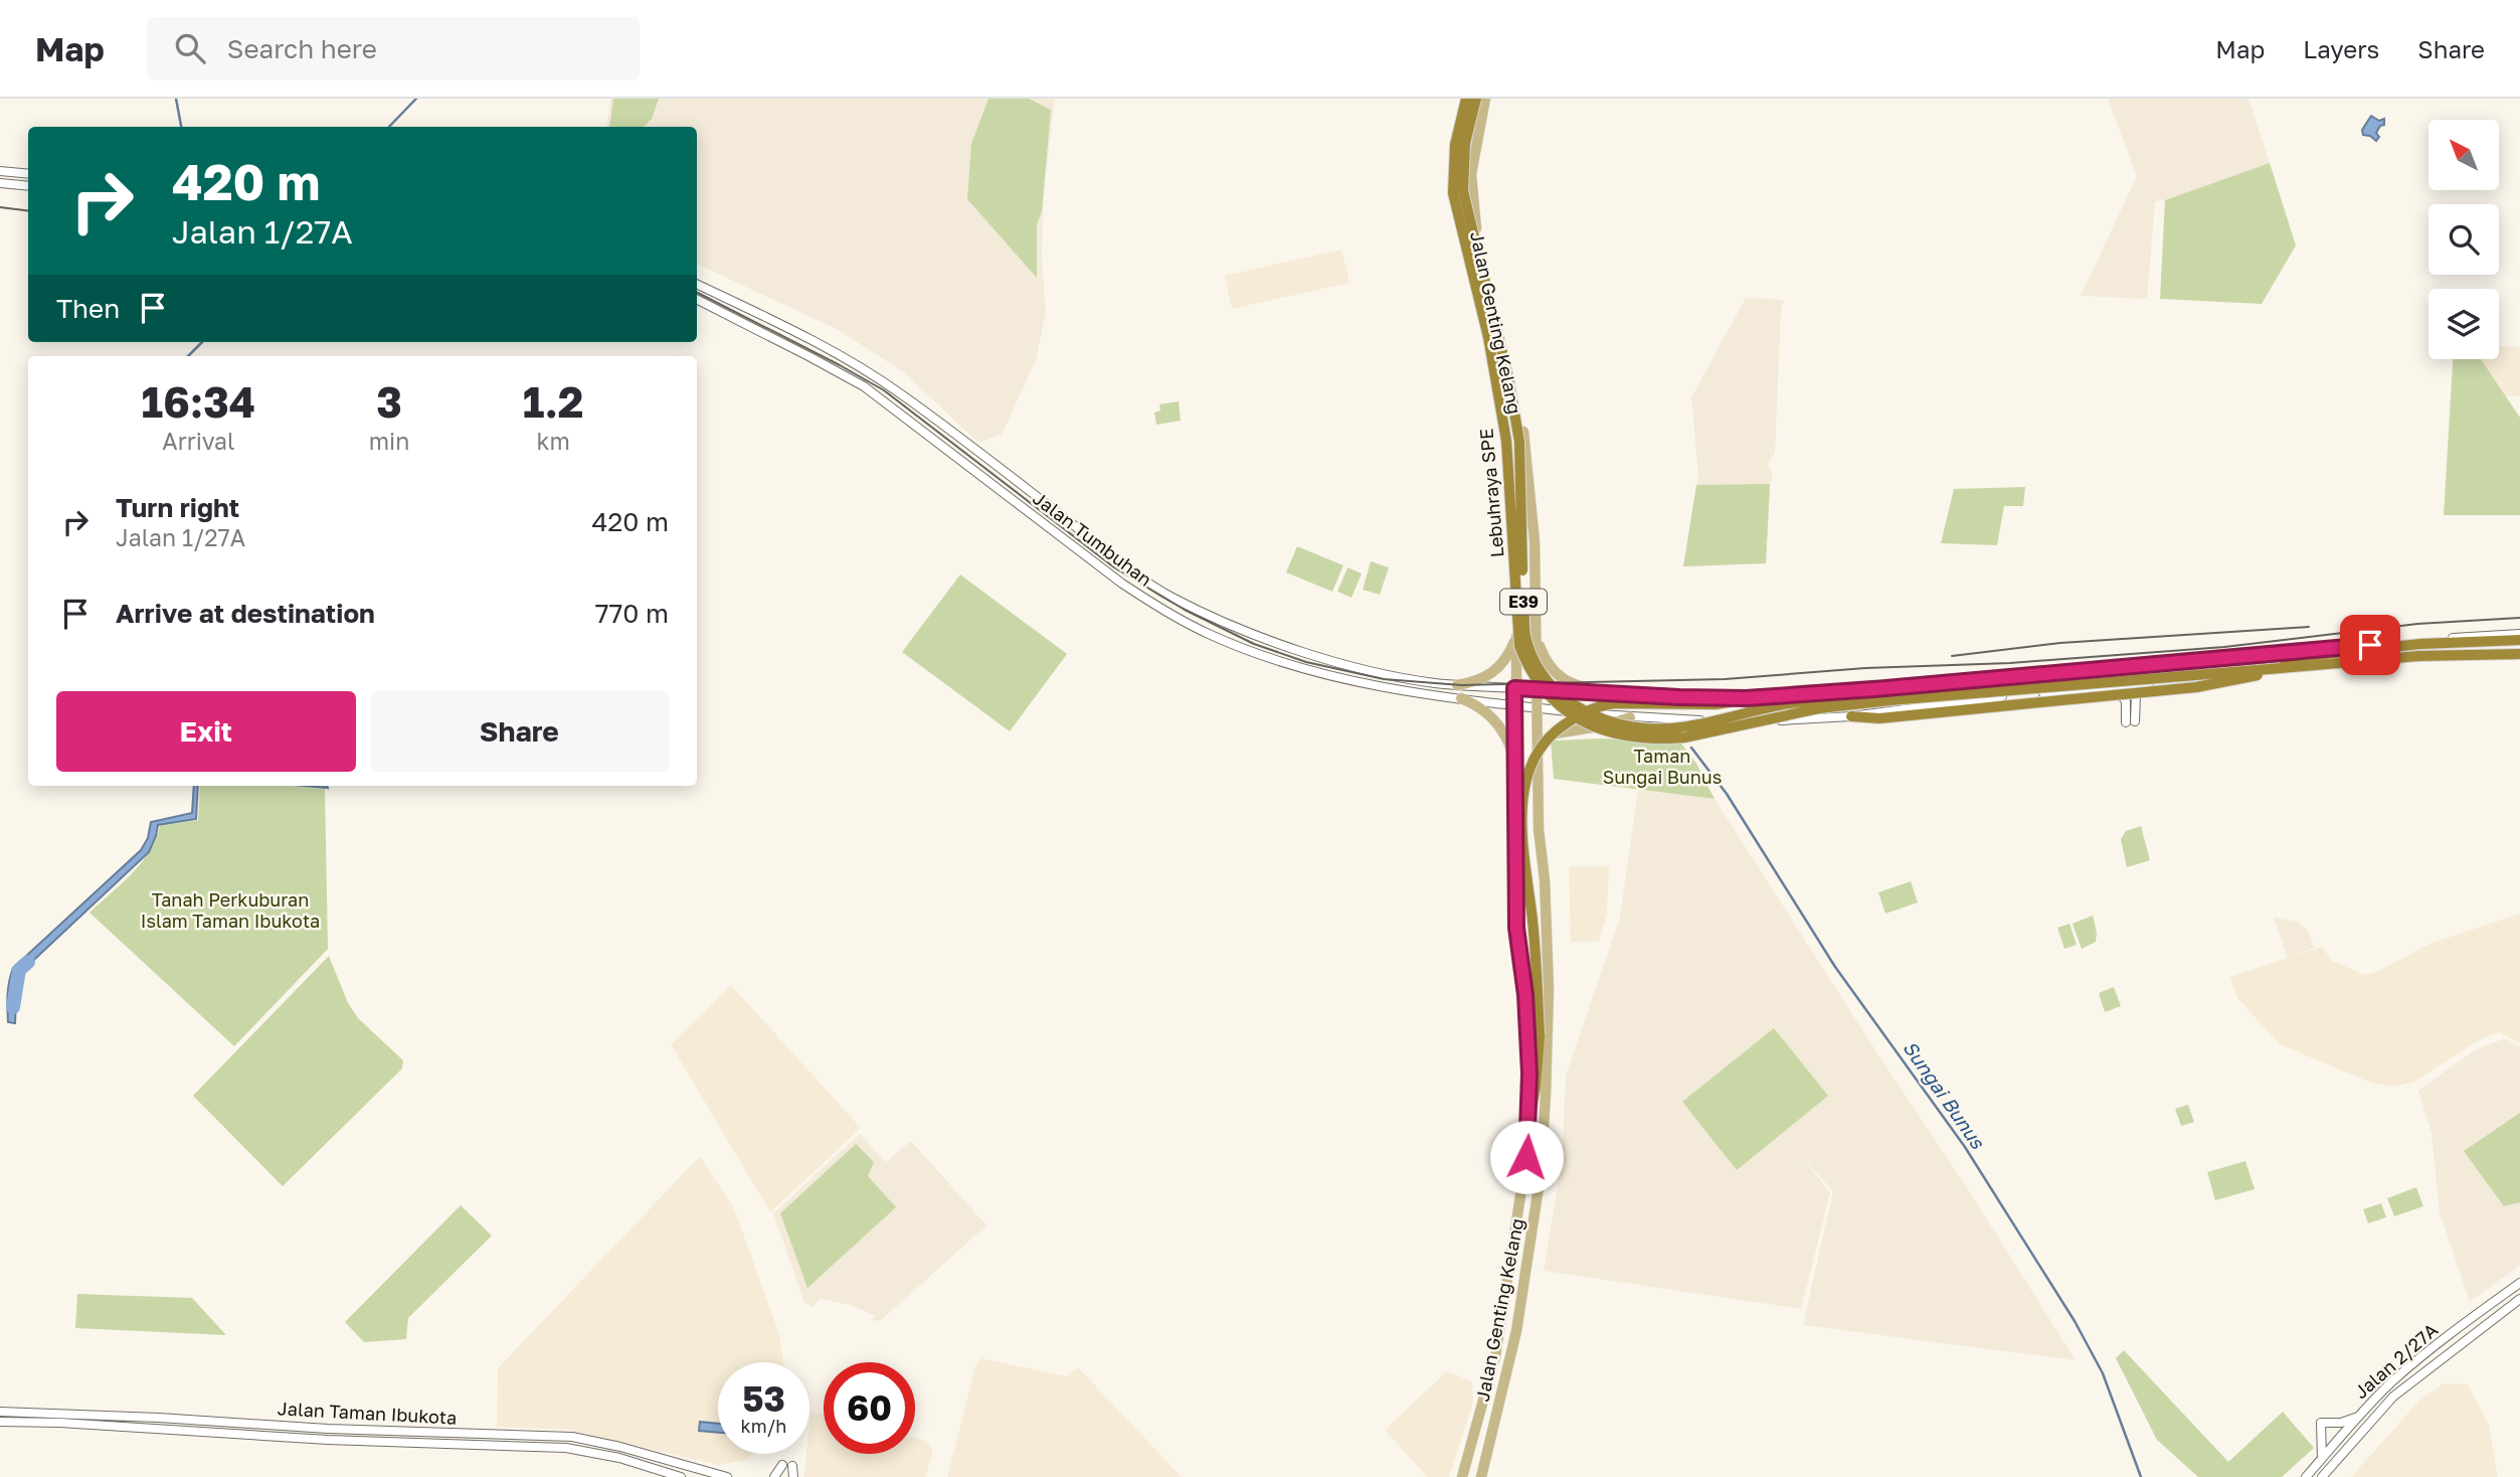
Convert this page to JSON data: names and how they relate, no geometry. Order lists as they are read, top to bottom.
{
  "streets": {
    "highway": ["Lebuhraya SPE", "E39"],
    "main road": [
      "Jalan Genting Kelang",
      "Jalan Tumbuhan",
      "Jalan 2/27A",
      "Jalan Taman Ibukota"
    ]
  },
  "crossings": [
    ["Jalan Genting Kelang", "Lebuhraya SPE"],
    ["Jalan Genting Kelang", "Jalan Tumbuhan"],
    ["Jalan Genting Kelang", "E39"],
    ["Lebuhraya SPE", "Jalan Tumbuhan"],
    ["Lebuhraya SPE", "E39"]
  ],
  "water": ["Sungai Bunus"],
  "parks": ["Taman Sungai Bunus", "Tanah Perkuburan Islam Taman Ibukota"],
  "north": "top left",
  "page": {
    "header": "Map",
    "search": "Search here",
    "nav": ["Map", "Layers", "Share"],
    "turn": ["420 m", "Jalan 1/27A"],
    "then": "Then",
    "eta": [
      "16:34",
      "Arrival",
      "3",
      "min",
      "1.2",
      "km"
    ],
    "list": [
      {
        "name": "Turn right",
        "note": "Jalan 1/27A",
        "value": "420 m"
      },
      {
        "name": "Arrive at destination",
        "value": "770 m"
      }
    ],
    "buttons": ["Exit", "Share"],
    "speed": "53 km/h",
    "limit": "60"
  }
}
